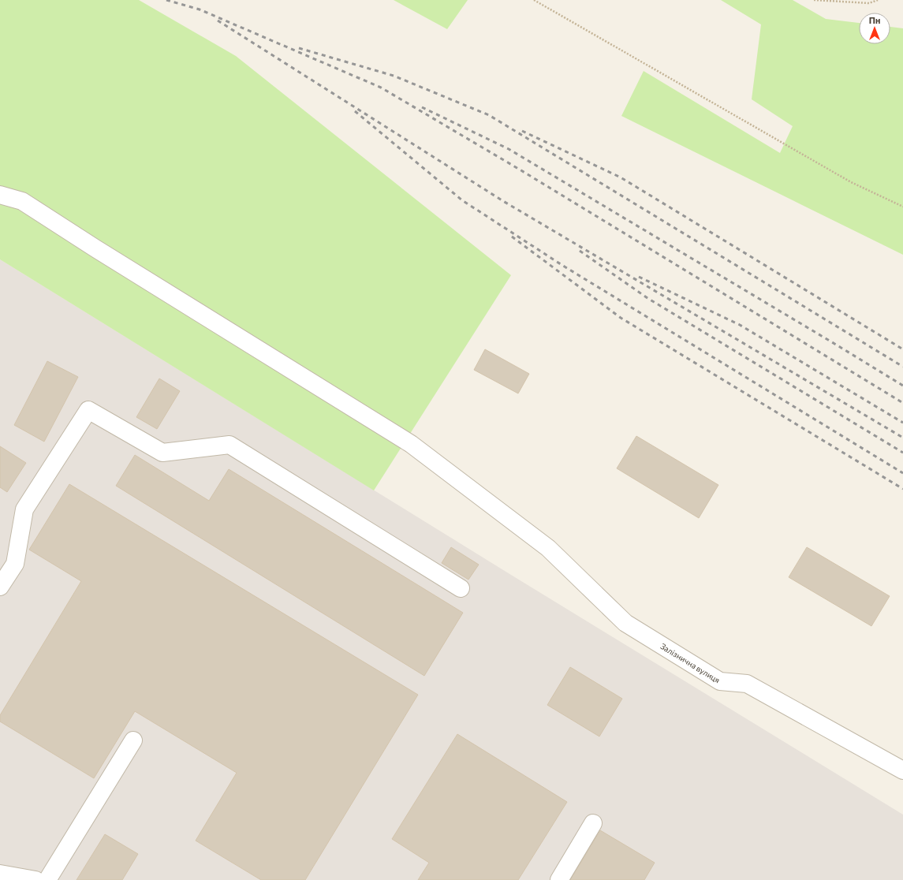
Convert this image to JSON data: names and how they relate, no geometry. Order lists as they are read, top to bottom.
{
  "streets": {
    "street": ["Залізнична вулиця"]
  },
  "north": "top"
}
